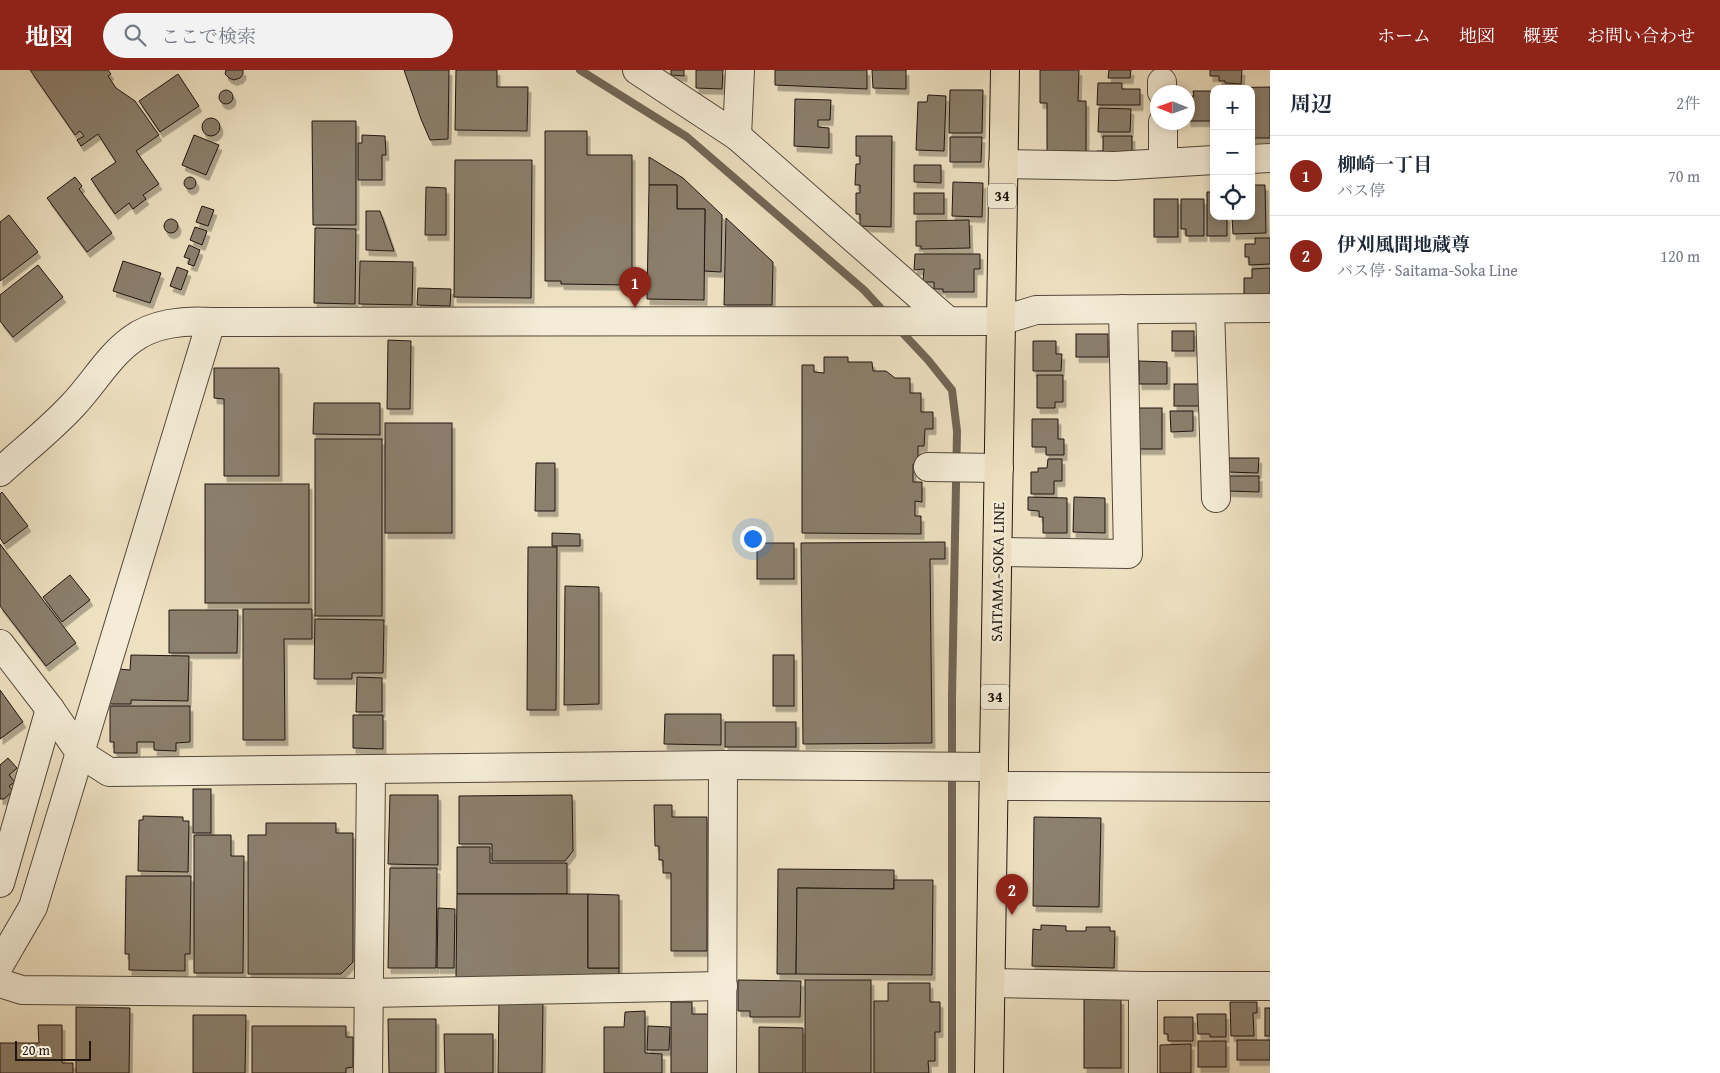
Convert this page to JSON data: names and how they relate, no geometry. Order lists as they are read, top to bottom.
{
  "streets": {
    "main road": ["34", "SAITAMA-SOKA LINE"]
  },
  "scale_bar": "20 m",
  "north": "left",
  "page": {
    "header": "地図",
    "search": "ここで検索",
    "nav": [
      "ホーム",
      "地図",
      "概要",
      "お問い合わせ"
    ],
    "heading": ["周辺", "2件"],
    "map_buttons": ["+", "−"],
    "list": [
      {
        "mark": "1",
        "name": "柳崎一丁目",
        "note": "バス停",
        "value": "70 m"
      },
      {
        "mark": "2",
        "name": "伊刈風間地蔵尊",
        "note": "バス停 · Saitama-Soka Line",
        "value": "120 m"
      }
    ],
    "pins": ["1", "2"],
    "scale": "20 m"
  }
}
